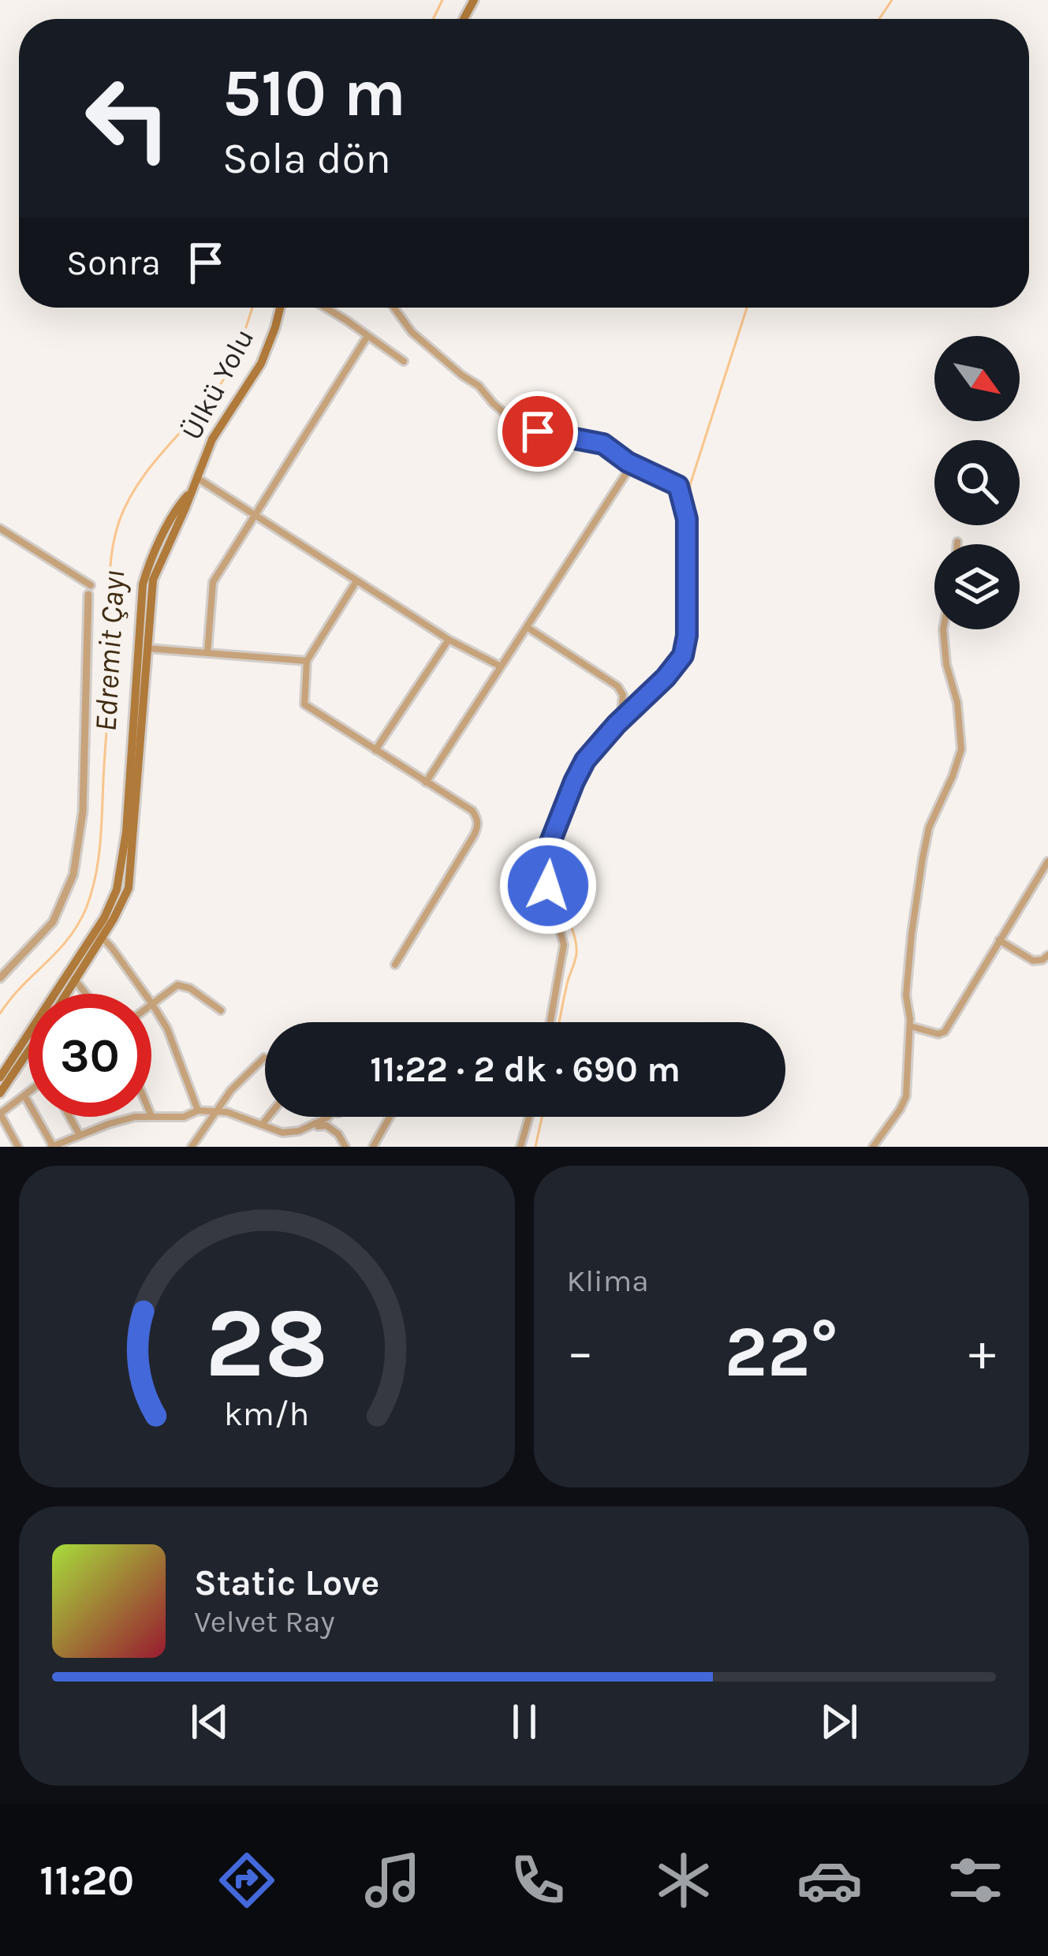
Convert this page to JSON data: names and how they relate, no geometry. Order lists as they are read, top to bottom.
{
  "streets": {
    "main road": ["Ülkü Yolu"]
  },
  "water": ["Edremit Çayı"],
  "north": "bottom right",
  "page": {
    "turn": ["510 m", "Sola dön"],
    "then": "Sonra",
    "limit": "30",
    "trip": "11:22 · 2 dk · 690 m",
    "tile": "Klima",
    "heat": ["−", "22°", "+"],
    "song": ["Static Love", "Velvet Ray"],
    "tabs": "11:20",
    "gauge": ["28", "km/h"]
  }
}
